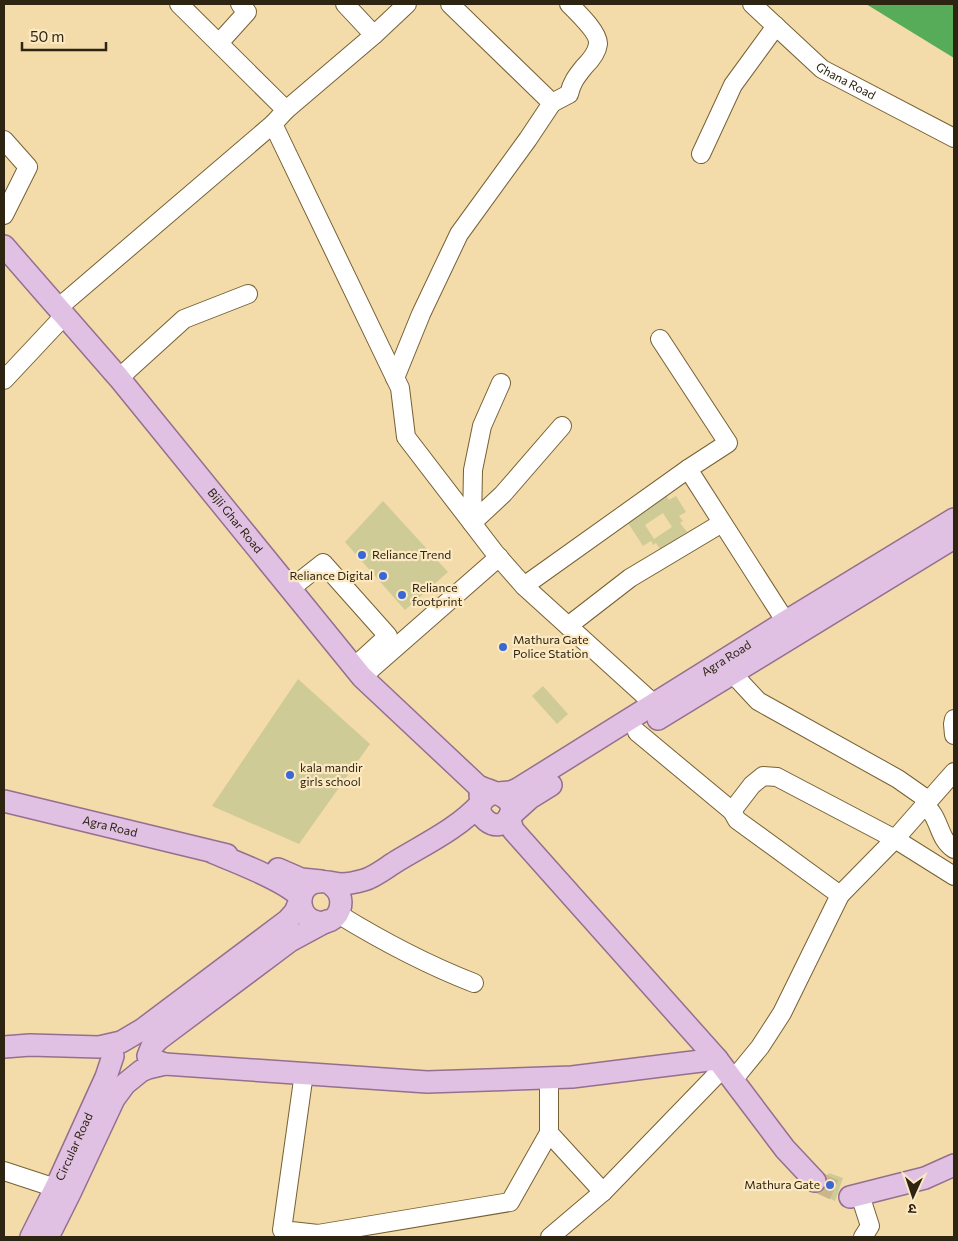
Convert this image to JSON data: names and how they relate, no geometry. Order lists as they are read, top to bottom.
{
  "streets": {
    "main road": ["Bijli Ghar Road", "Agra Road", "Circular Road"],
    "street": ["Ghana Road"]
  },
  "crossings": [
    ["Bijli Ghar Road", "Agra Road"],
    ["Agra Road", "Circular Road"]
  ],
  "places": [
    "Reliance Trend",
    "Reliance Digital",
    "Reliance footprint",
    "Mathura Gate Police Station",
    "kala mandir girls school",
    "Mathura Gate"
  ],
  "scale_bar": "50 m",
  "north": "bottom"
}
